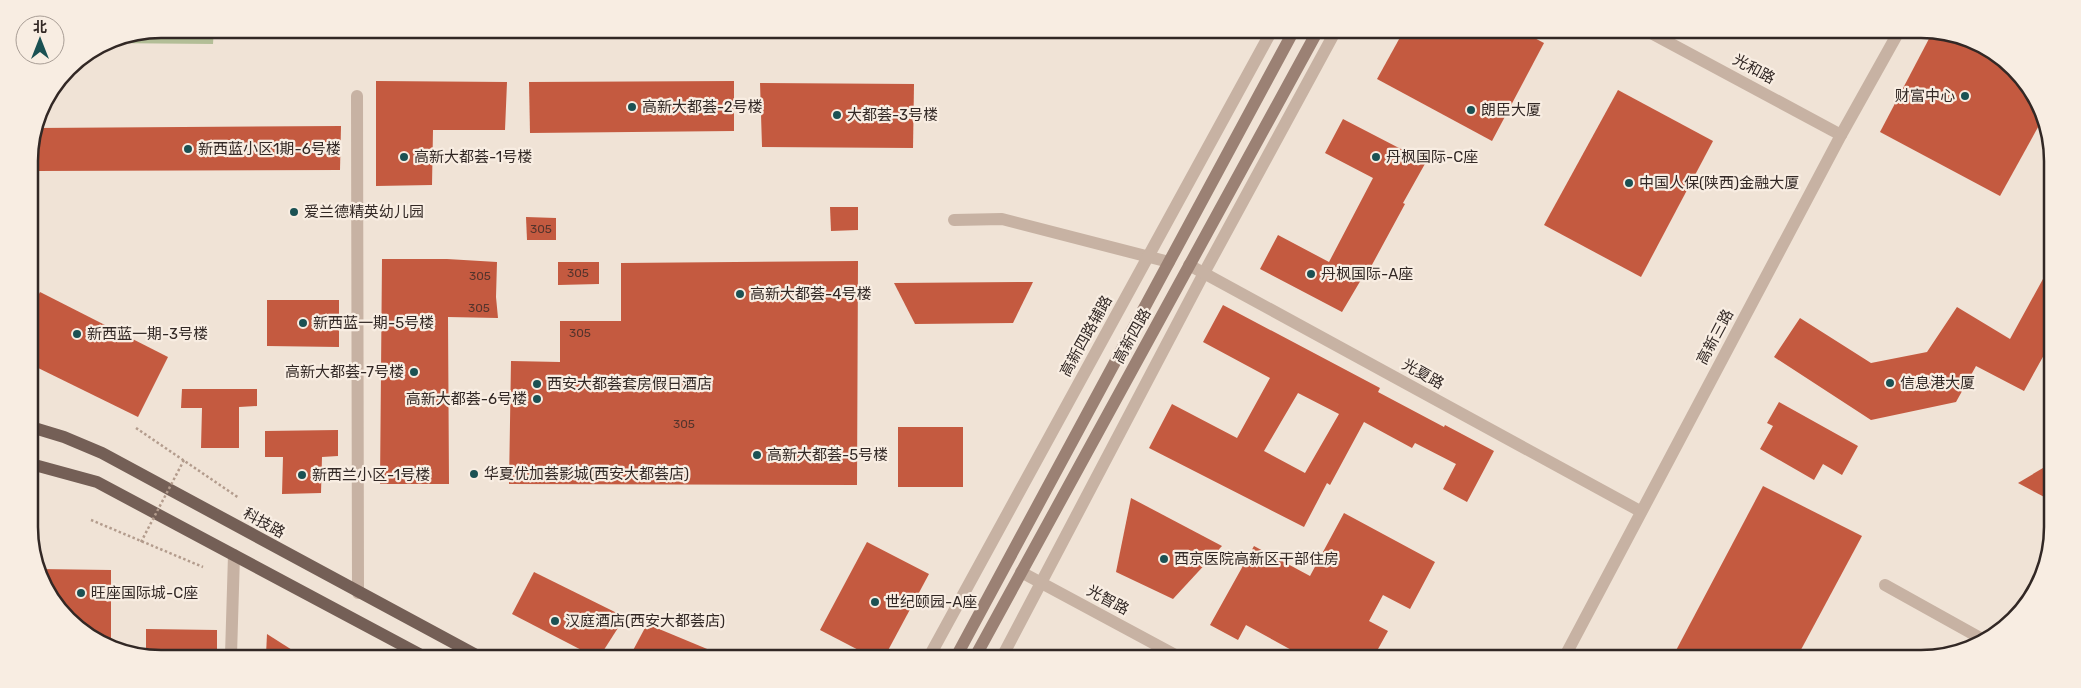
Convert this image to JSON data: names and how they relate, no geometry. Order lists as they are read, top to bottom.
{
  "streets": {
    "main road": ["高新四路", "科技路"],
    "street": [
      "光和路",
      "高新四路辅路",
      "高新三路",
      "光夏路",
      "光智路"
    ]
  },
  "crossings": [
    ["光和路", "高新三路"],
    ["高新四路", "光夏路"],
    ["高新四路", "光智路"],
    ["高新三路", "光夏路"]
  ],
  "places": [
    "财富中心",
    "高新大都荟-2号楼",
    "朗臣大厦",
    "大都荟-3号楼",
    "新西蓝小区1期-6号楼",
    "高新大都荟-1号楼",
    "丹枫国际-C座",
    "中国人保(陕西)金融大厦",
    "爱兰德精英幼儿园",
    "丹枫国际-A座",
    "高新大都荟-4号楼",
    "新西蓝一期-5号楼",
    "新西蓝一期-3号楼",
    "高新大都荟-7号楼",
    "信息港大厦",
    "西安大都荟套房假日酒店",
    "高新大都荟-6号楼",
    "高新大都荟-5号楼",
    "华夏优加荟影城(西安大都荟店)",
    "新西兰小区-1号楼",
    "西京医院高新区干部住房",
    "旺座国际城-C座",
    "世纪颐园-A座",
    "汉庭酒店(西安大都荟店)"
  ],
  "house_numbers": [
    "305",
    "305",
    "305",
    "305",
    "305",
    "305"
  ],
  "north": "top"
}
